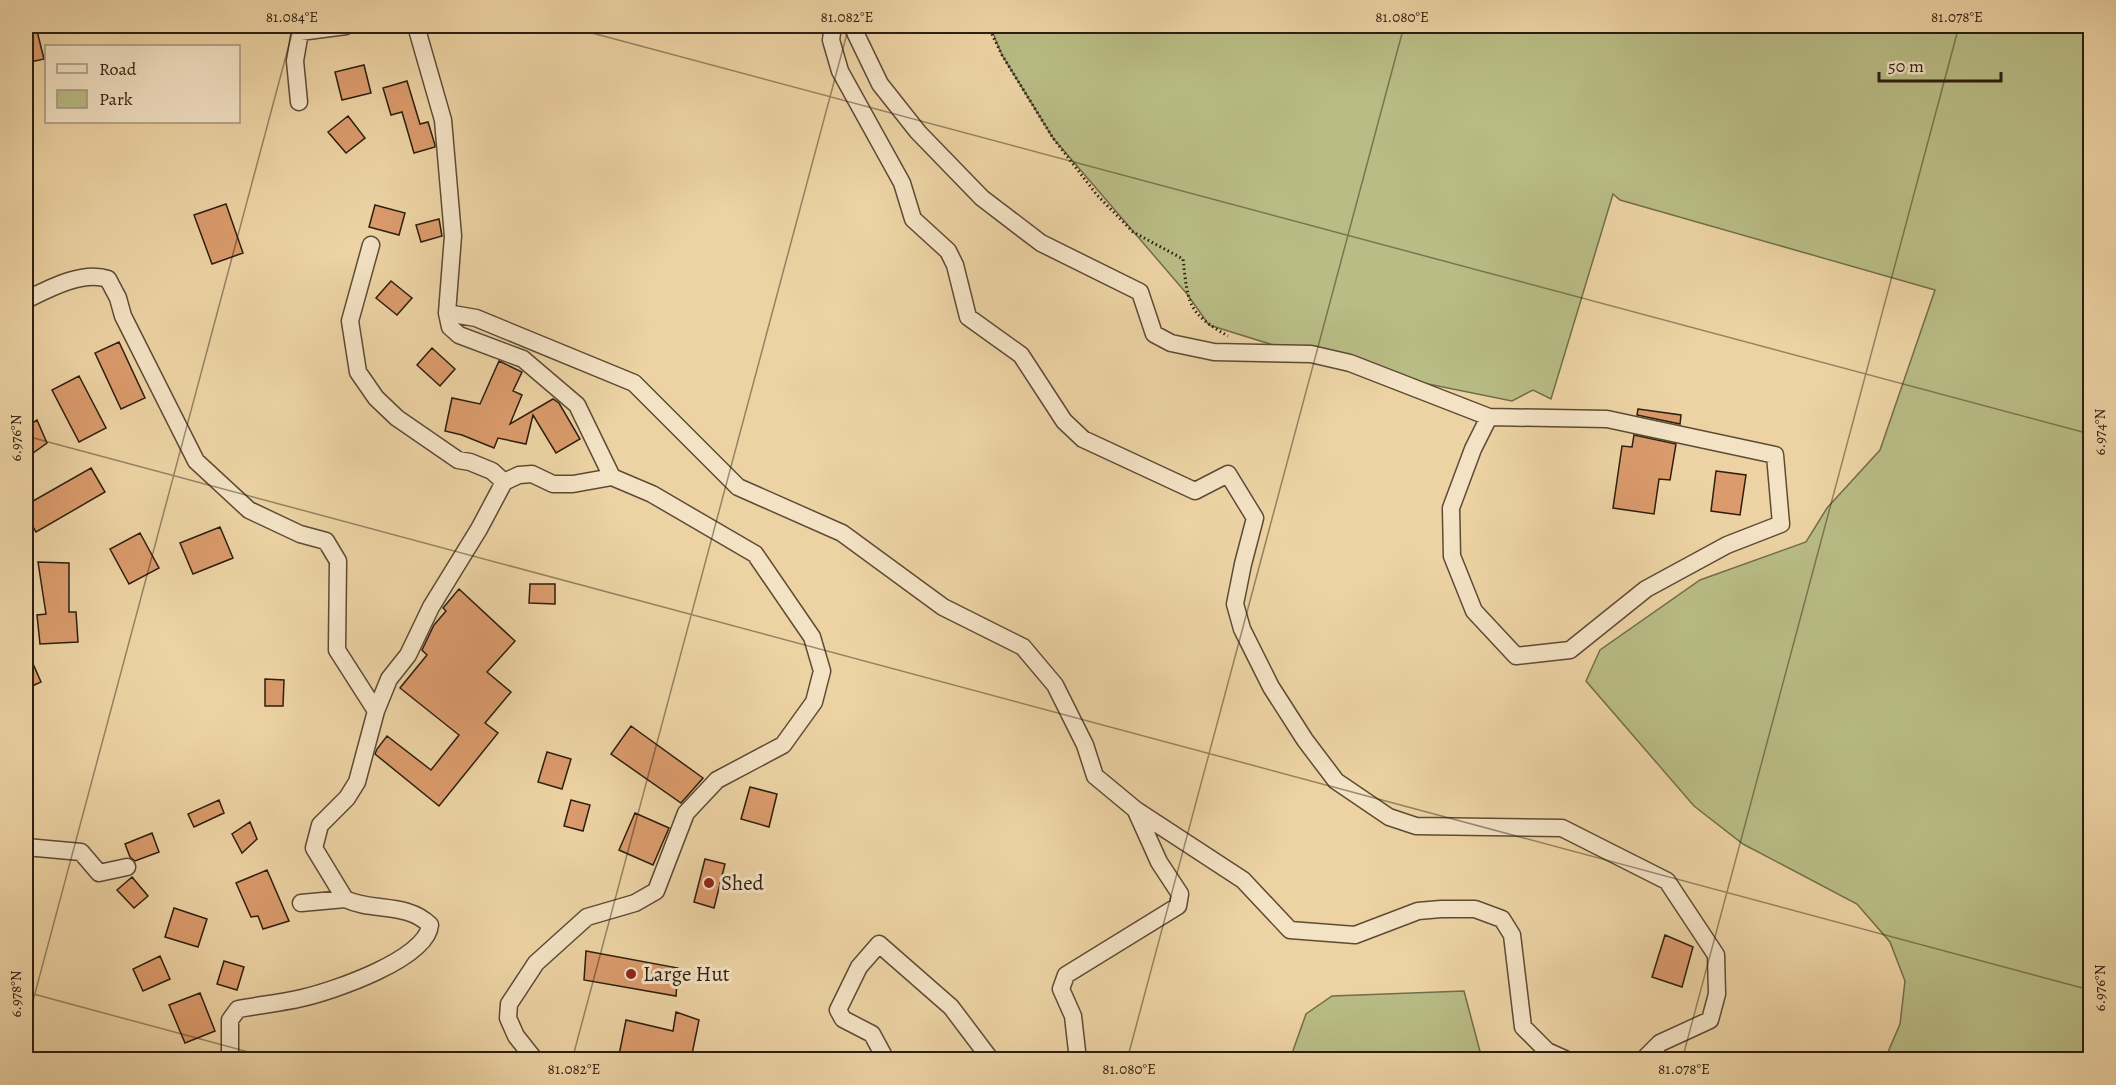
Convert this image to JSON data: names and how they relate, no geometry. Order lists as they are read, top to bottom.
{
  "places": ["Shed", "Large Hut"],
  "legend": ["Road", "Park"],
  "scale_bar": "50 m",
  "coordinates": [
    "81.084°E",
    "81.082°E",
    "81.080°E",
    "81.078°E",
    "6.974°N",
    "6.976°N",
    "6.978°N"
  ]
}
